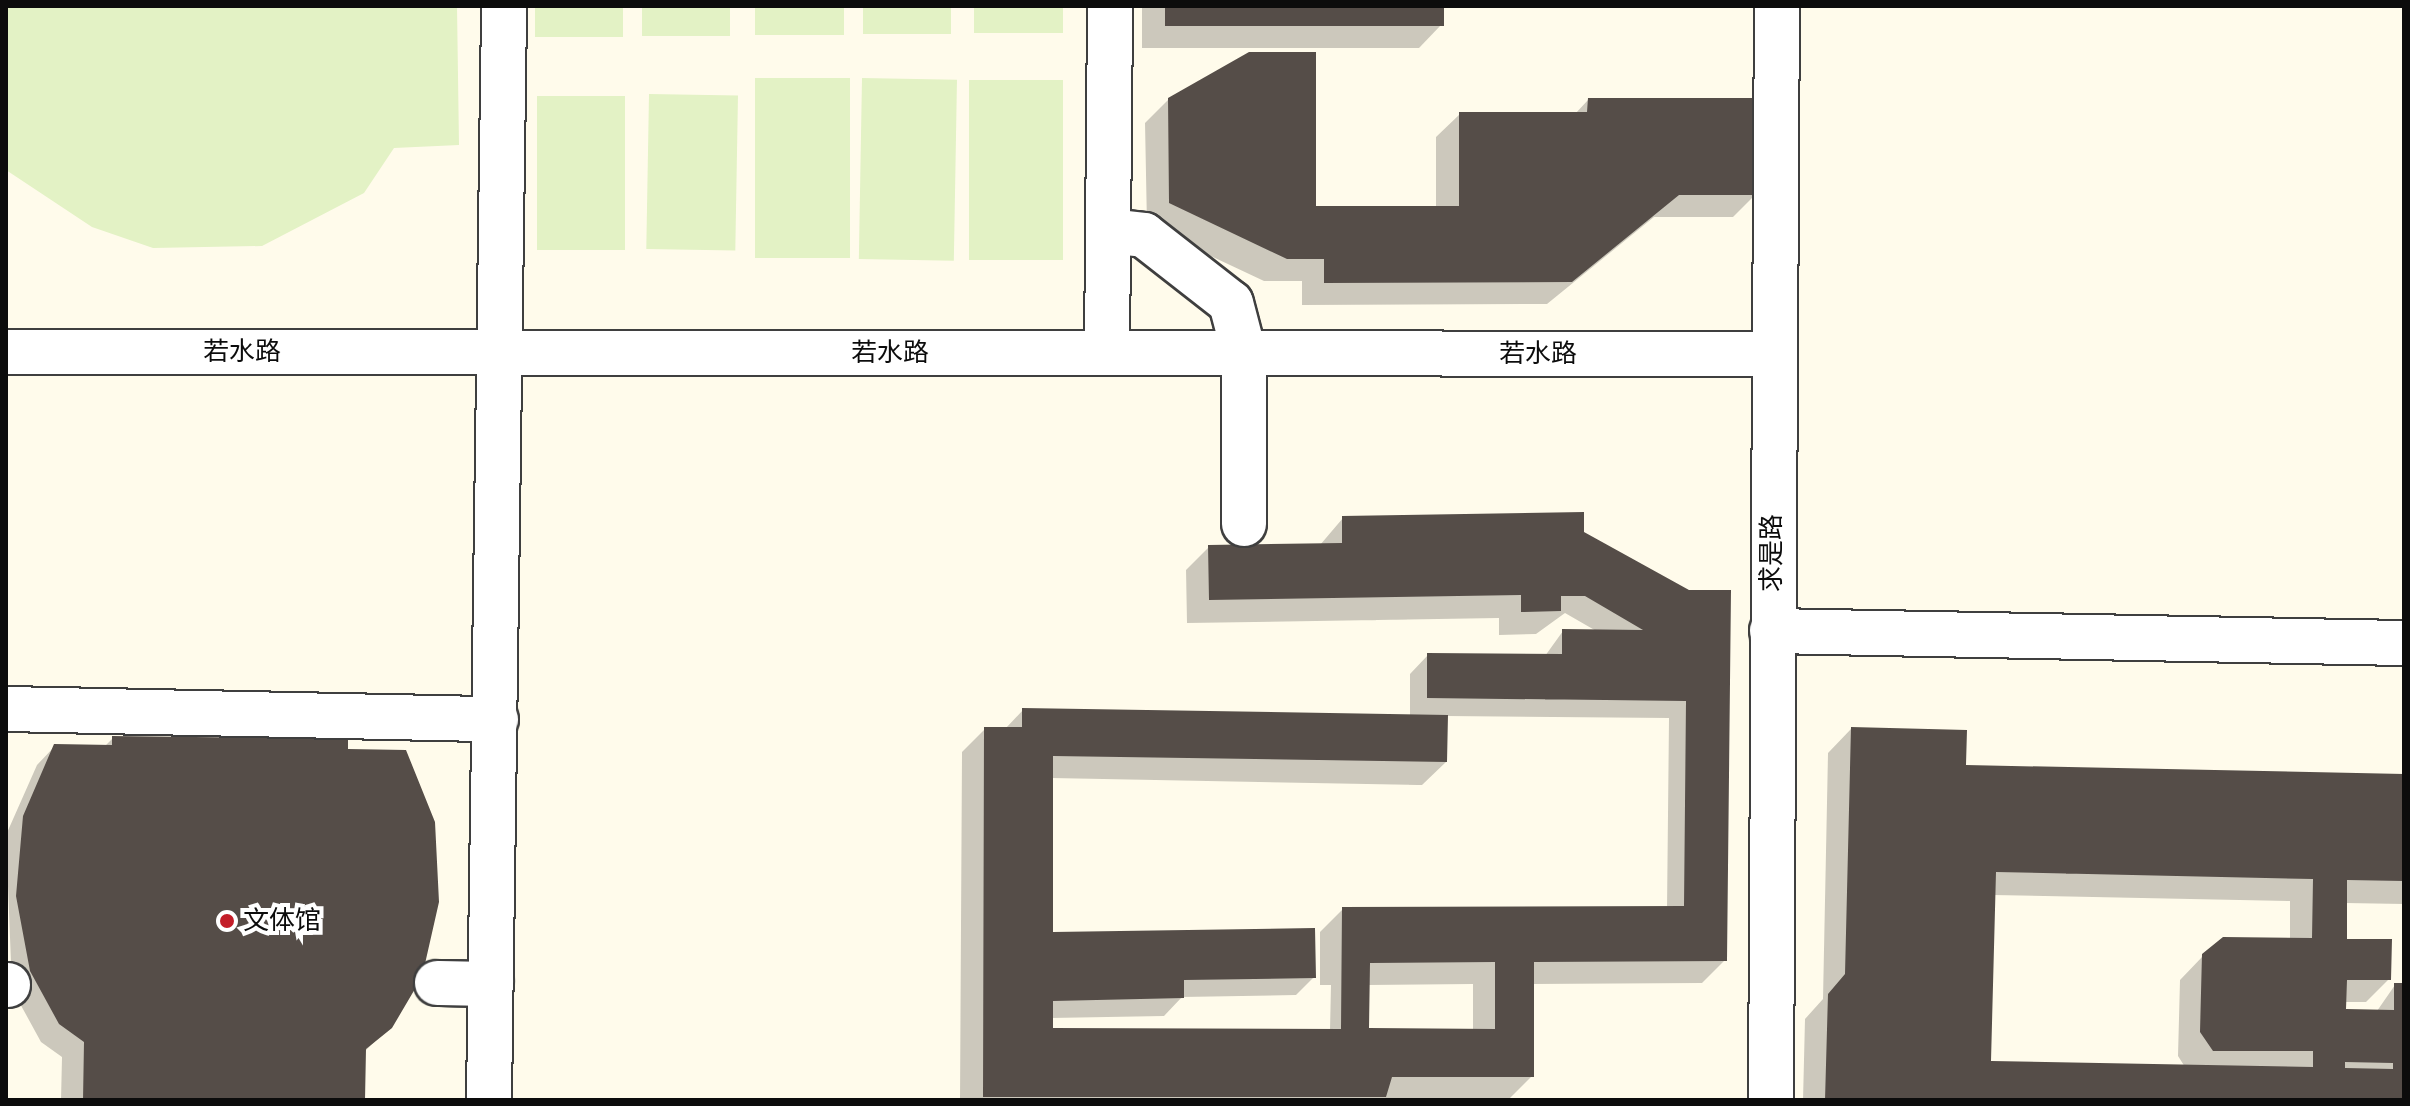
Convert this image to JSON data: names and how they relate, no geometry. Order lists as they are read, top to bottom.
{
  "streets": {
    "lane": ["若水路", "求是路"]
  },
  "crossings": [
    ["若水路", "求是路"]
  ],
  "places": ["文体馆"]
}
